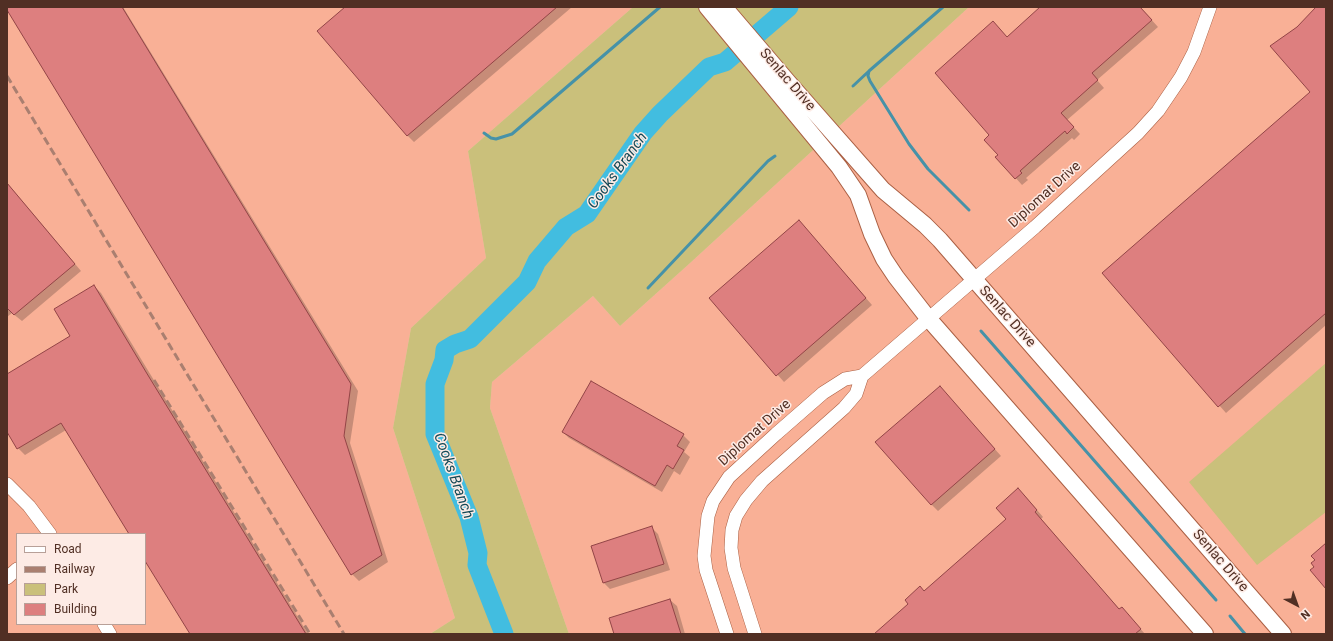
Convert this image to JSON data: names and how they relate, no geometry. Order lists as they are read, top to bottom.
{
  "streets": {
    "street": ["Senlac Drive", "Diplomat Drive"]
  },
  "crossings": [
    ["Senlac Drive", "Diplomat Drive"]
  ],
  "water": ["Cooks Branch"],
  "legend": [
    "Road",
    "Railway",
    "Park",
    "Building"
  ],
  "north": "bottom right"
}
